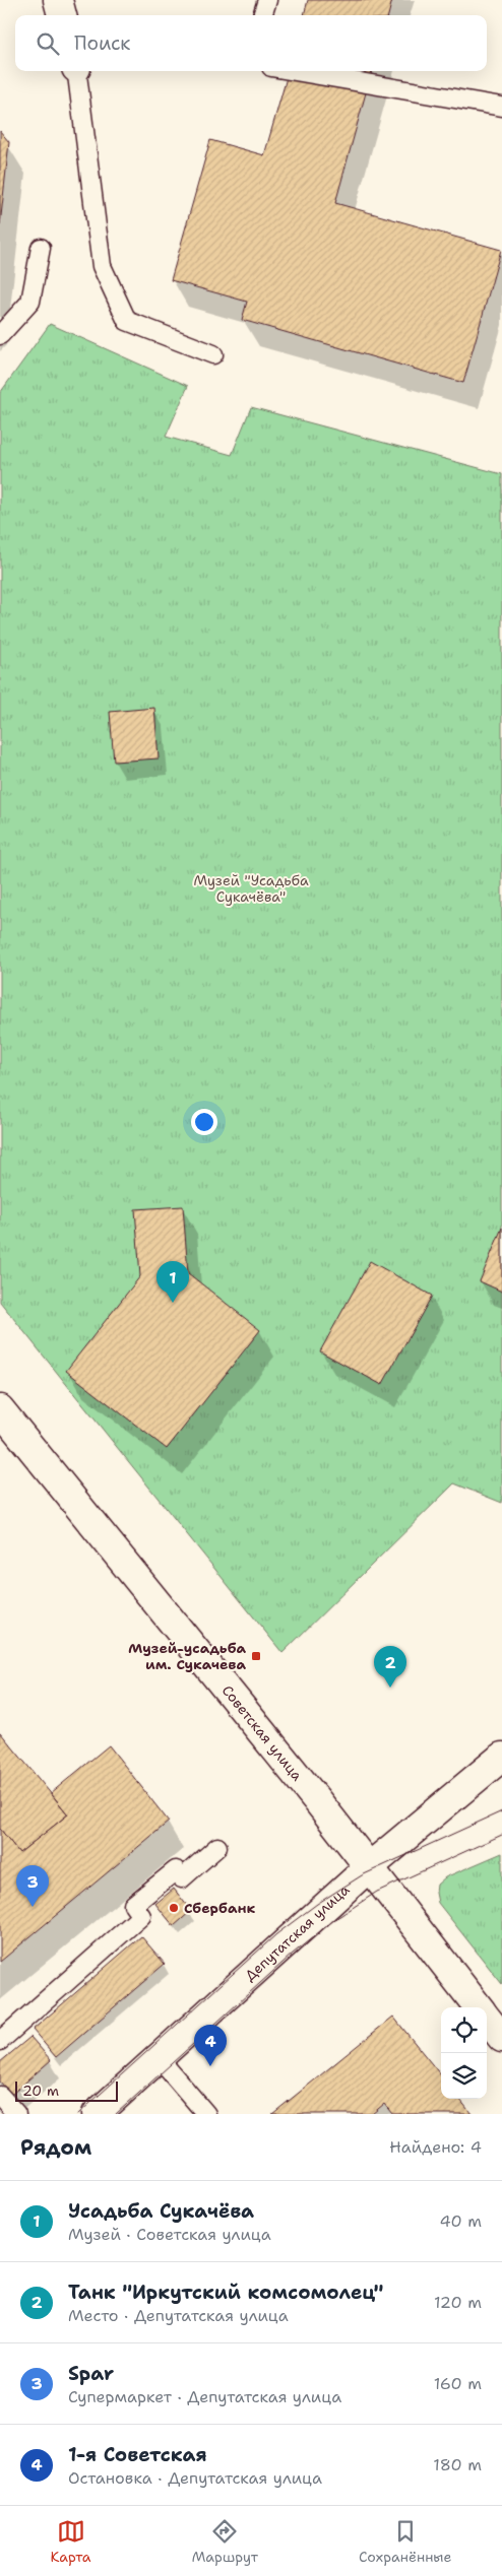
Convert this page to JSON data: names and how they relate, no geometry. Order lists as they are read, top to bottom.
{
  "streets": {
    "main road": ["Советская улица", "Депутатская улица"]
  },
  "crossings": [
    ["Советская улица", "Депутатская улица"]
  ],
  "parks": ["Музей \"Усадьба Сукачёва\""],
  "places": {
    "transit": ["Музей-усадьба им. Сукачева"],
    "other": ["Сбербанк"]
  },
  "scale_bar": "20 m",
  "page": {
    "search": "Поиск",
    "pins": [
      "1",
      "2",
      "3",
      "4"
    ],
    "scale": "20 m",
    "heading": ["Рядом", "Найдено: 4"],
    "list": [
      {
        "mark": "1",
        "name": "Усадьба Сукачёва",
        "note": "Музей · Советская улица",
        "value": "40 m"
      },
      {
        "mark": "2",
        "name": "Танк \"Иркутский комсомолец\"",
        "note": "Место · Депутатская улица",
        "value": "120 m"
      },
      {
        "mark": "3",
        "name": "Spar",
        "note": "Супермаркет · Депутатская улица",
        "value": "160 m"
      },
      {
        "mark": "4",
        "name": "1-я Советская",
        "note": "Остановка · Депутатская улица",
        "value": "180 m"
      }
    ],
    "nav": ["Карта", "Маршрут", "Сохранённые"]
  }
}
